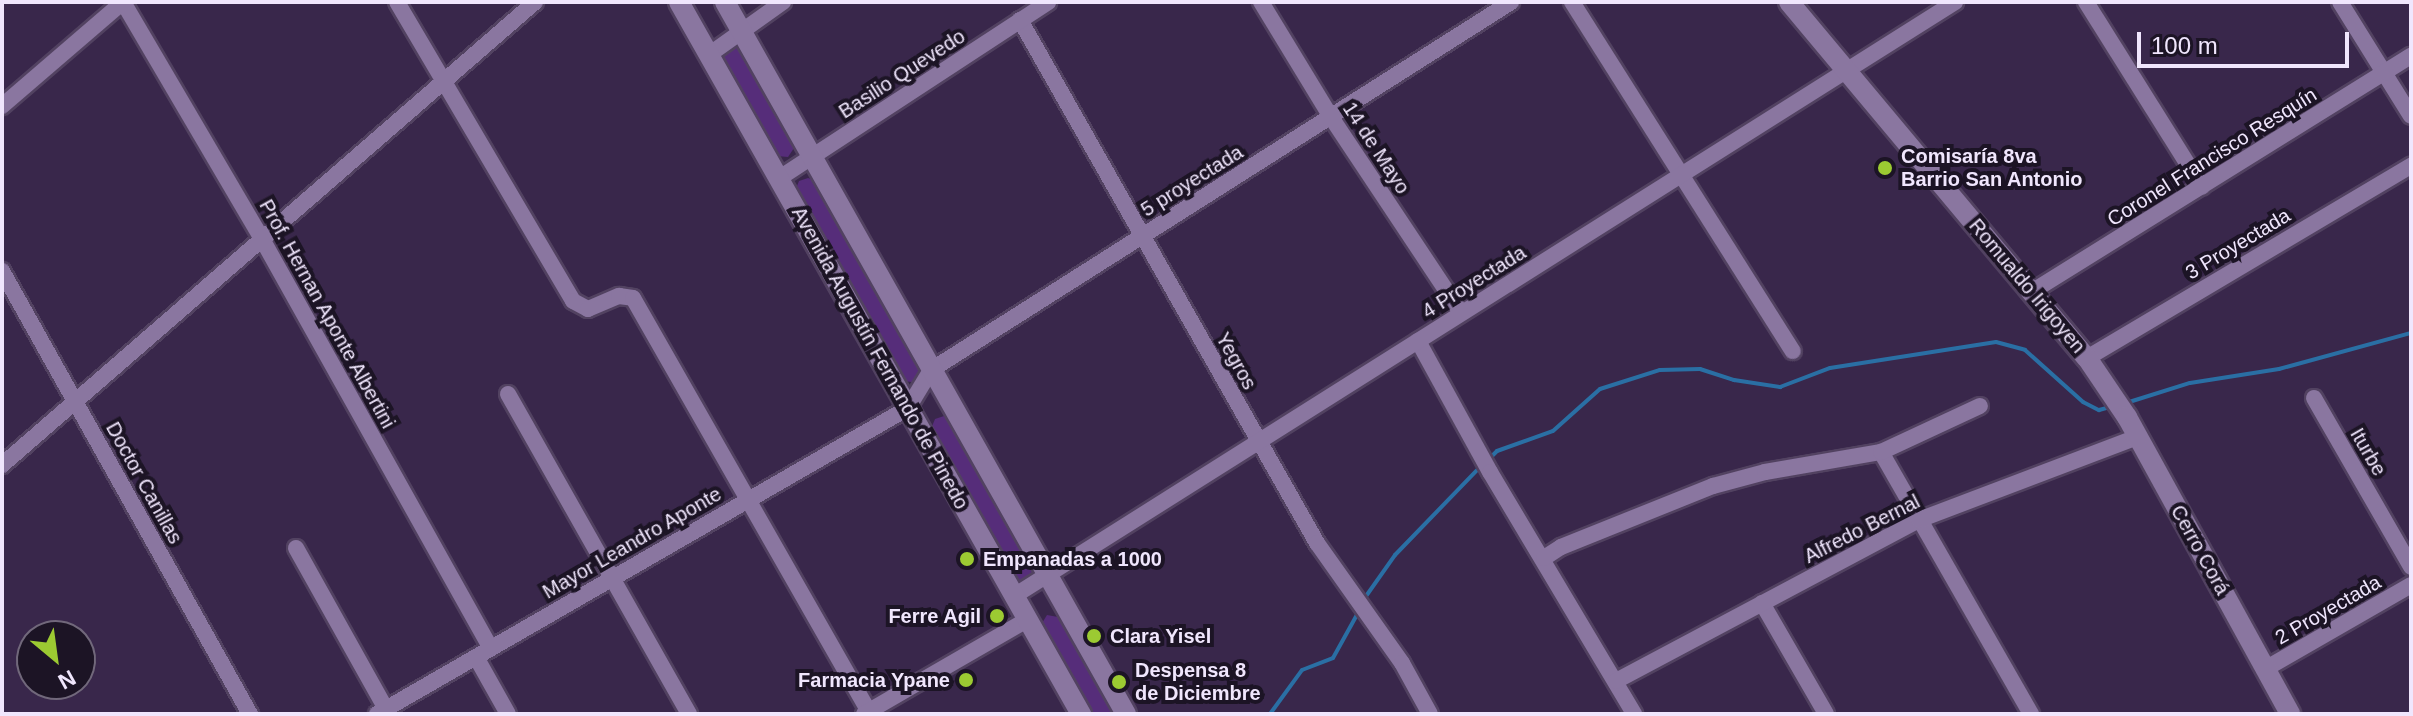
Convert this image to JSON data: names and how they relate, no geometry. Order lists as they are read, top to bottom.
{
  "streets": {
    "street": [
      "Basilio Quevedo",
      "14 de Mayo",
      "Coronel Francisco Resquín",
      "5 proyectada",
      "3 Proyectada",
      "4 Proyectada",
      "Romualdo Irigoyen",
      "Prof. Hernan Aponte Albertini",
      "Avenida Augustín Fernando de Pinedo",
      "Yegros",
      "Iturbe",
      "Doctor Canillas",
      "Alfredo Bernal",
      "Mayor Leandro Aponte",
      "Cerro Corá",
      "2 Proyectada"
    ]
  },
  "crossings": [
    ["Basilio Quevedo", "Avenida Augustín Fernando de Pinedo"],
    ["Basilio Quevedo", "Yegros"],
    ["14 de Mayo", "5 proyectada"],
    ["14 de Mayo", "4 Proyectada"],
    ["Coronel Francisco Resquín", "Romualdo Irigoyen"],
    ["5 proyectada", "Avenida Augustín Fernando de Pinedo"],
    ["5 proyectada", "Yegros"],
    ["5 proyectada", "Mayor Leandro Aponte"],
    ["3 Proyectada", "Romualdo Irigoyen"],
    ["4 Proyectada", "Romualdo Irigoyen"],
    ["4 Proyectada", "Avenida Augustín Fernando de Pinedo"],
    ["4 Proyectada", "Yegros"],
    ["Romualdo Irigoyen", "Cerro Corá"],
    ["Prof. Hernan Aponte Albertini", "Mayor Leandro Aponte"],
    ["Avenida Augustín Fernando de Pinedo", "Mayor Leandro Aponte"],
    ["Alfredo Bernal", "Cerro Corá"],
    ["Cerro Corá", "2 Proyectada"]
  ],
  "places": [
    "Comisaría 8va Barrio San Antonio",
    "Empanadas a 1000",
    "Ferre Agil",
    "Clara Yisel",
    "Farmacia Ypane",
    "Despensa 8 de Diciembre"
  ],
  "scale_bar": "100 m",
  "north": "bottom right"
}
